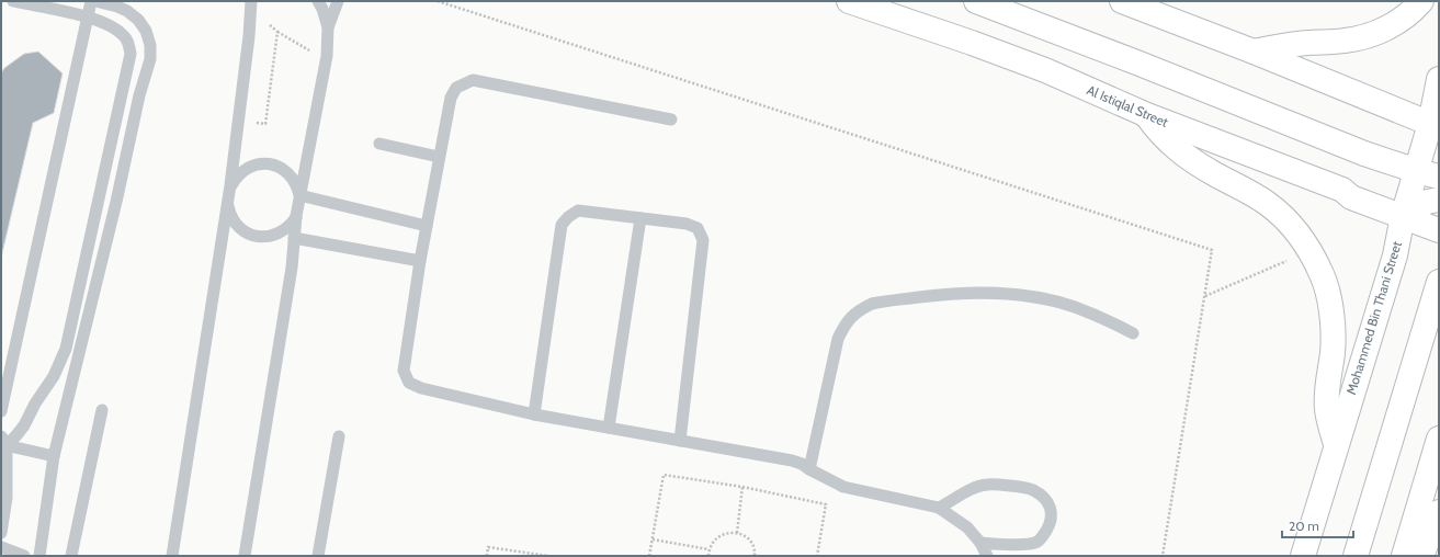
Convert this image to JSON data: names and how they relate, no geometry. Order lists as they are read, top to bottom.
{
  "streets": {
    "main road": ["Al Istiqlal Street", "Mohammed Bin Thani Street"]
  },
  "crossings": [
    ["Al Istiqlal Street", "Mohammed Bin Thani Street"]
  ],
  "scale_bar": "20 m"
}
